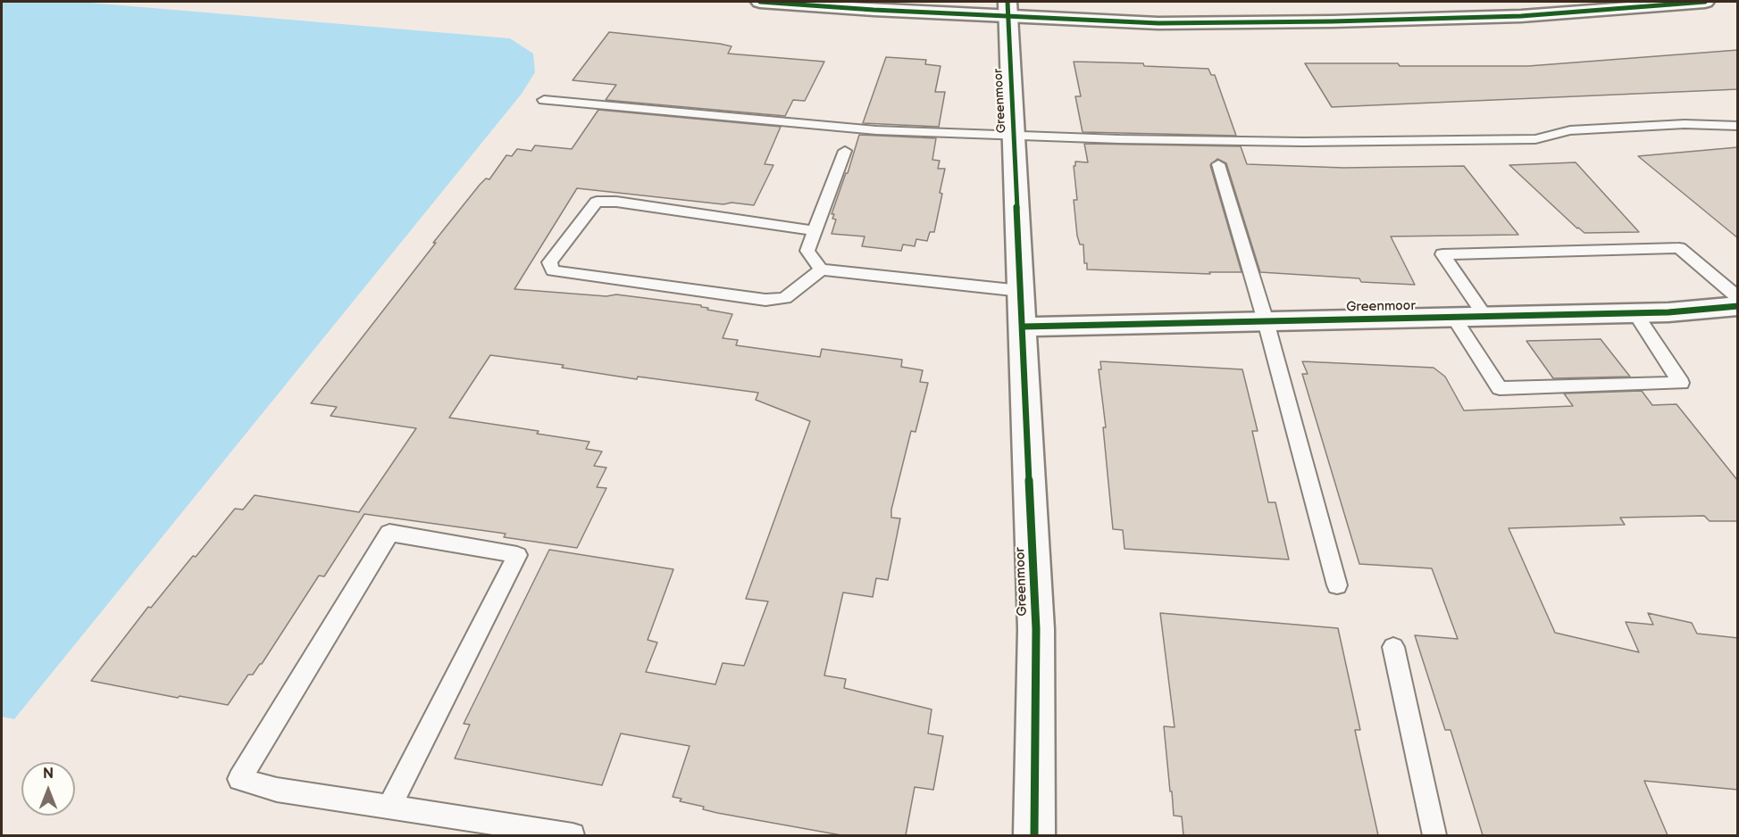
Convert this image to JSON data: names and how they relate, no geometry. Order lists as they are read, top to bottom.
{
  "streets": {
    "street": ["Greenmoor"]
  },
  "north": "top"
}
